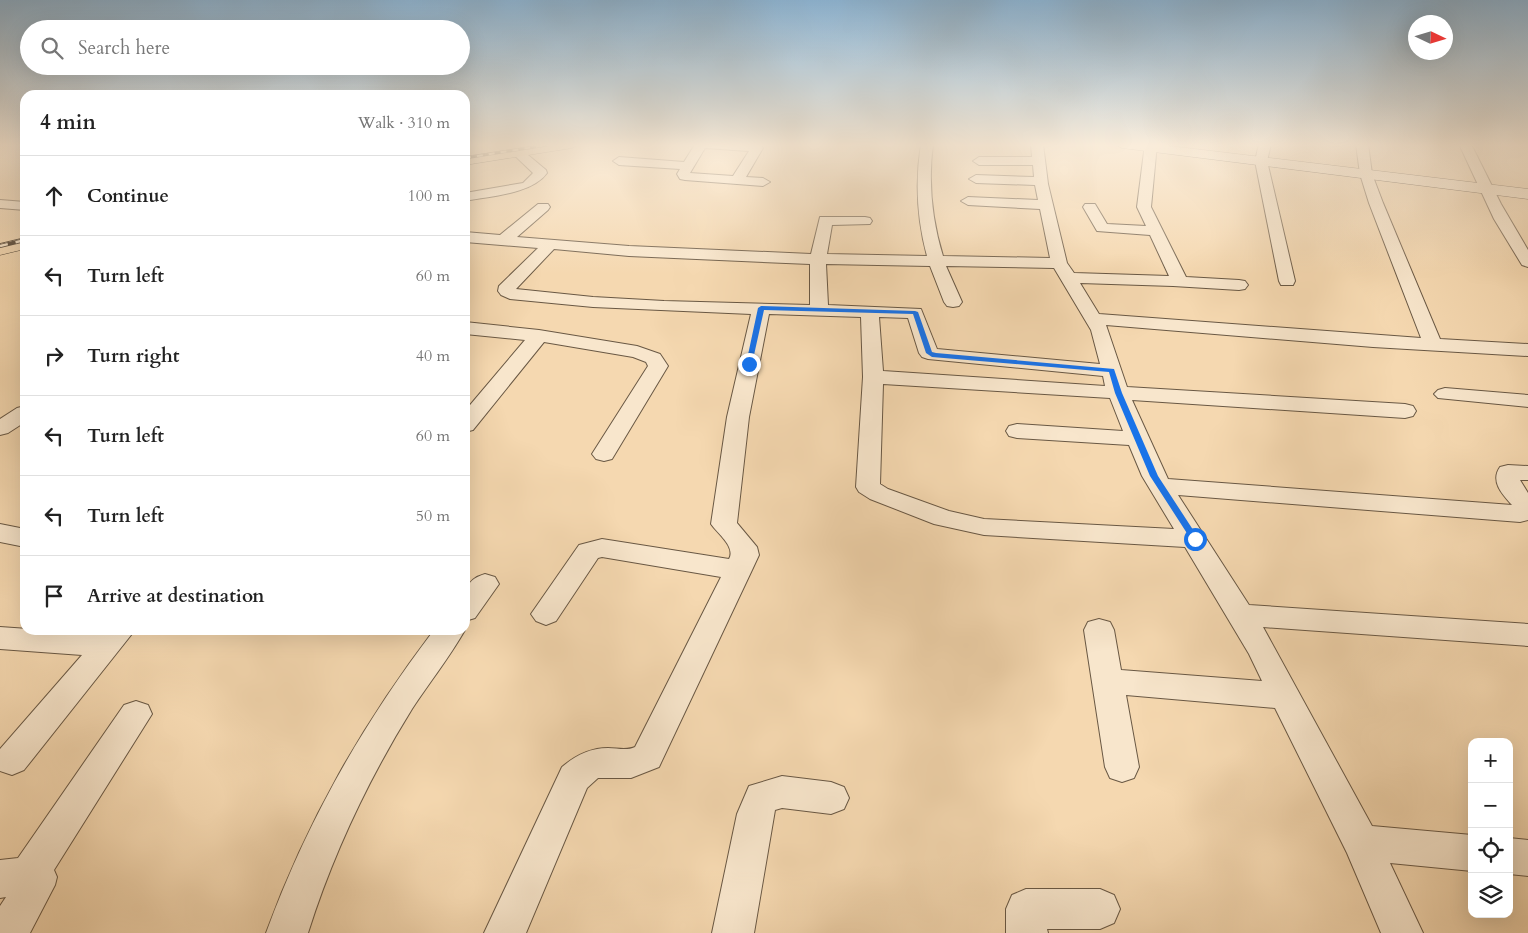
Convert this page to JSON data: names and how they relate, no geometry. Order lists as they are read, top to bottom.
{
  "north": "right",
  "page": {
    "search": "Search here",
    "heading": ["4 min", "Walk · 310 m"],
    "list": [
      ["Continue", "100 m"],
      ["Turn left", "60 m"],
      ["Turn right", "40 m"],
      ["Turn left", "60 m"],
      ["Turn left", "50 m"],
      "Arrive at destination"
    ],
    "map_buttons": ["+", "−"]
  }
}
